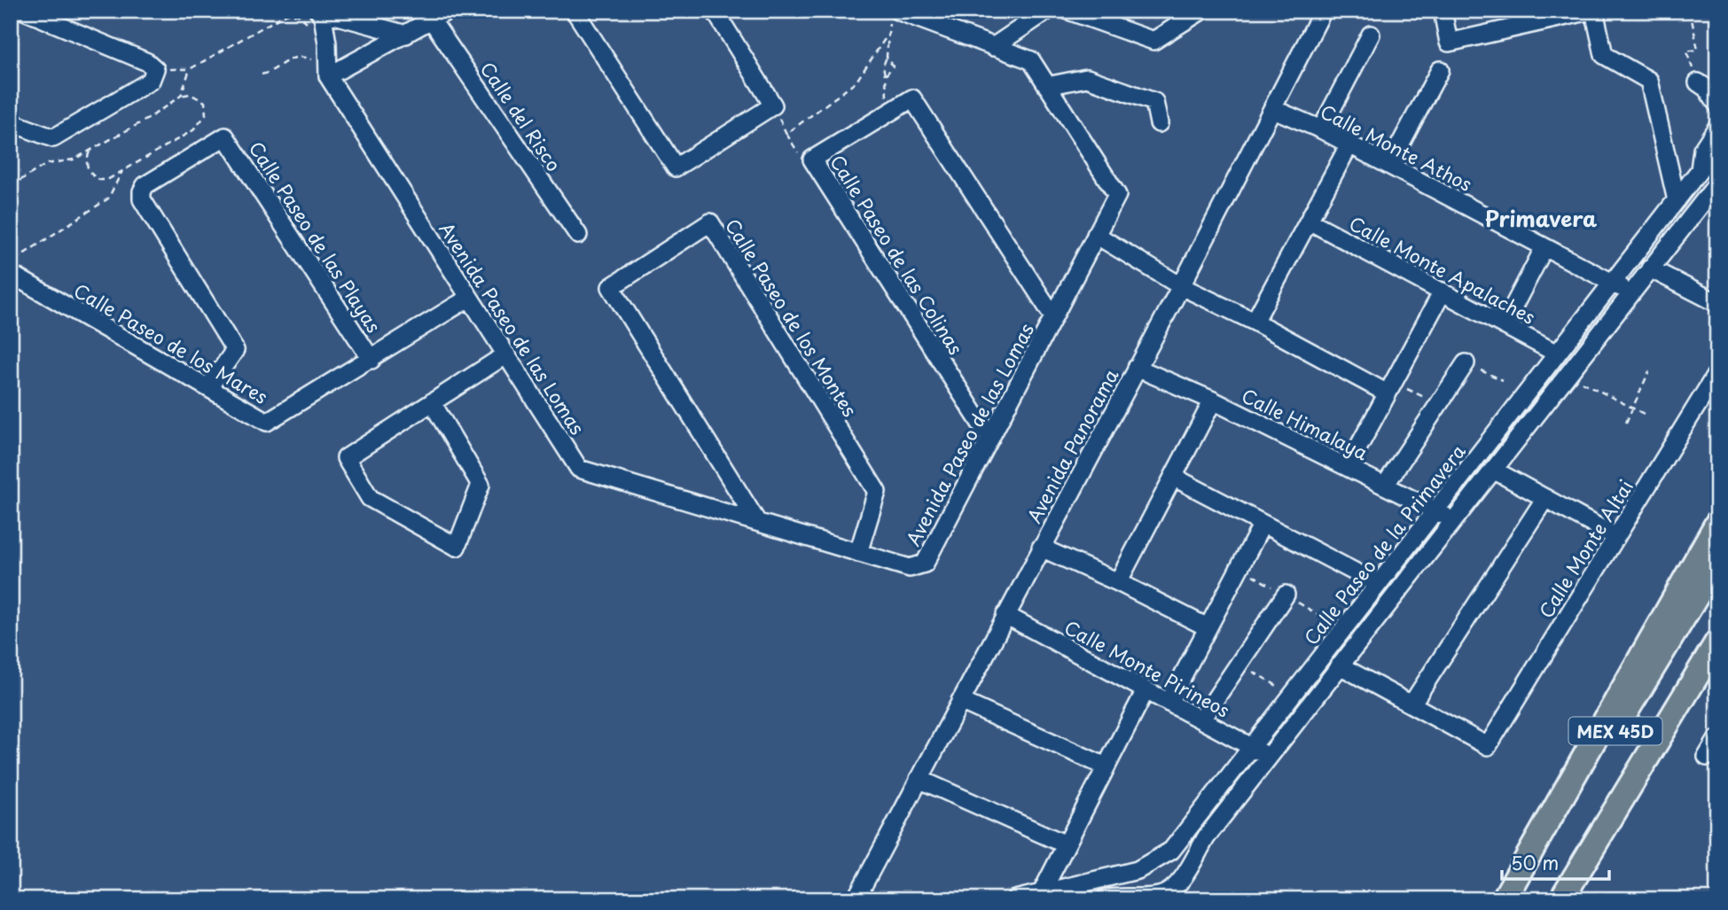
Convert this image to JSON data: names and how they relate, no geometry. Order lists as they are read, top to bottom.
{
  "streets": {
    "highway": ["MEX 45D"],
    "street": [
      "Calle del Risco",
      "Calle Monte Athos",
      "Calle Paseo de las Playas",
      "Calle Paseo de las Colinas",
      "Calle Monte Apalaches",
      "Calle Paseo de los Montes",
      "Avenida Paseo de las Lomas",
      "Calle Paseo de los Mares",
      "Calle Himalaya",
      "Avenida Panorama",
      "Calle Paseo de la Primavera",
      "Calle Monte Altai",
      "Calle Monte Pirineos"
    ]
  },
  "crossings": [
    ["Calle Monte Athos", "Avenida Panorama"],
    ["Calle Monte Athos", "Calle Paseo de la Primavera"],
    ["Calle Paseo de las Playas", "Calle Paseo de los Mares"],
    ["Calle Paseo de las Colinas", "Avenida Paseo de las Lomas"],
    ["Calle Monte Apalaches", "Calle Paseo de la Primavera"],
    ["Calle Paseo de los Montes", "Avenida Paseo de las Lomas"],
    ["Avenida Paseo de las Lomas", "Calle Paseo de los Mares"],
    ["Calle Himalaya", "Avenida Panorama"],
    ["Calle Himalaya", "Calle Paseo de la Primavera"],
    ["Avenida Panorama", "Calle Monte Pirineos"],
    ["Calle Paseo de la Primavera", "Calle Monte Pirineos"]
  ],
  "districts": ["Primavera"],
  "scale_bar": "50 m"
}
